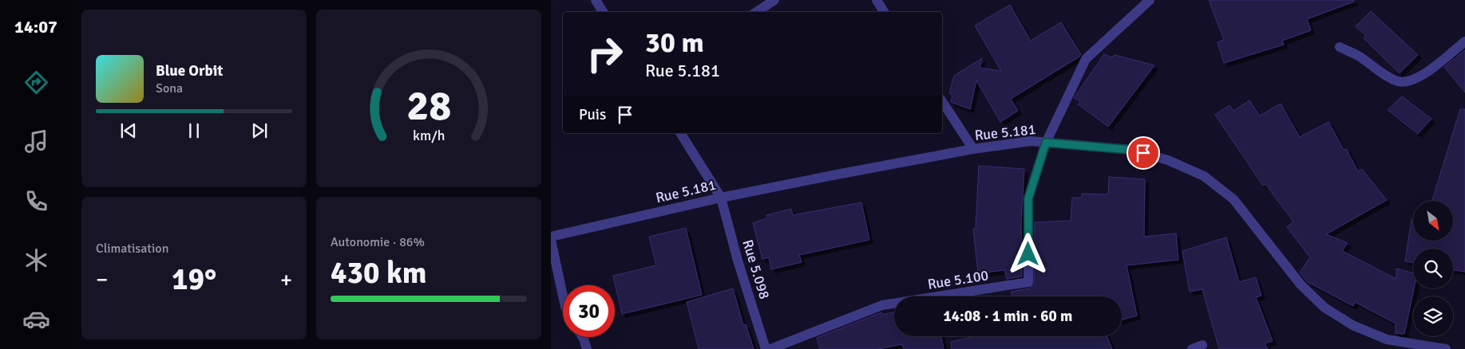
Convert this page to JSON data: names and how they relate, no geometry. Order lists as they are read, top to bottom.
{
  "streets": {
    "street": ["Rue 5.181", "Rue 5.098", "Rue 5.100"]
  },
  "crossings": [
    ["Rue 5.181", "Rue 5.098"],
    ["Rue 5.181", "Rue 5.100"]
  ],
  "north": "bottom right",
  "page": {
    "tabs": "14:07",
    "turn": ["30 m", "Rue 5.181"],
    "song": ["Blue Orbit", "Sona"],
    "then": "Puis",
    "tile": [
      "Climatisation",
      ["Autonomie · 86%", "430 km"]
    ],
    "heat": ["−", "19°", "+"],
    "limit": "30",
    "trip": "14:08 · 1 min · 60 m",
    "gauge": ["28", "km/h"]
  }
}
